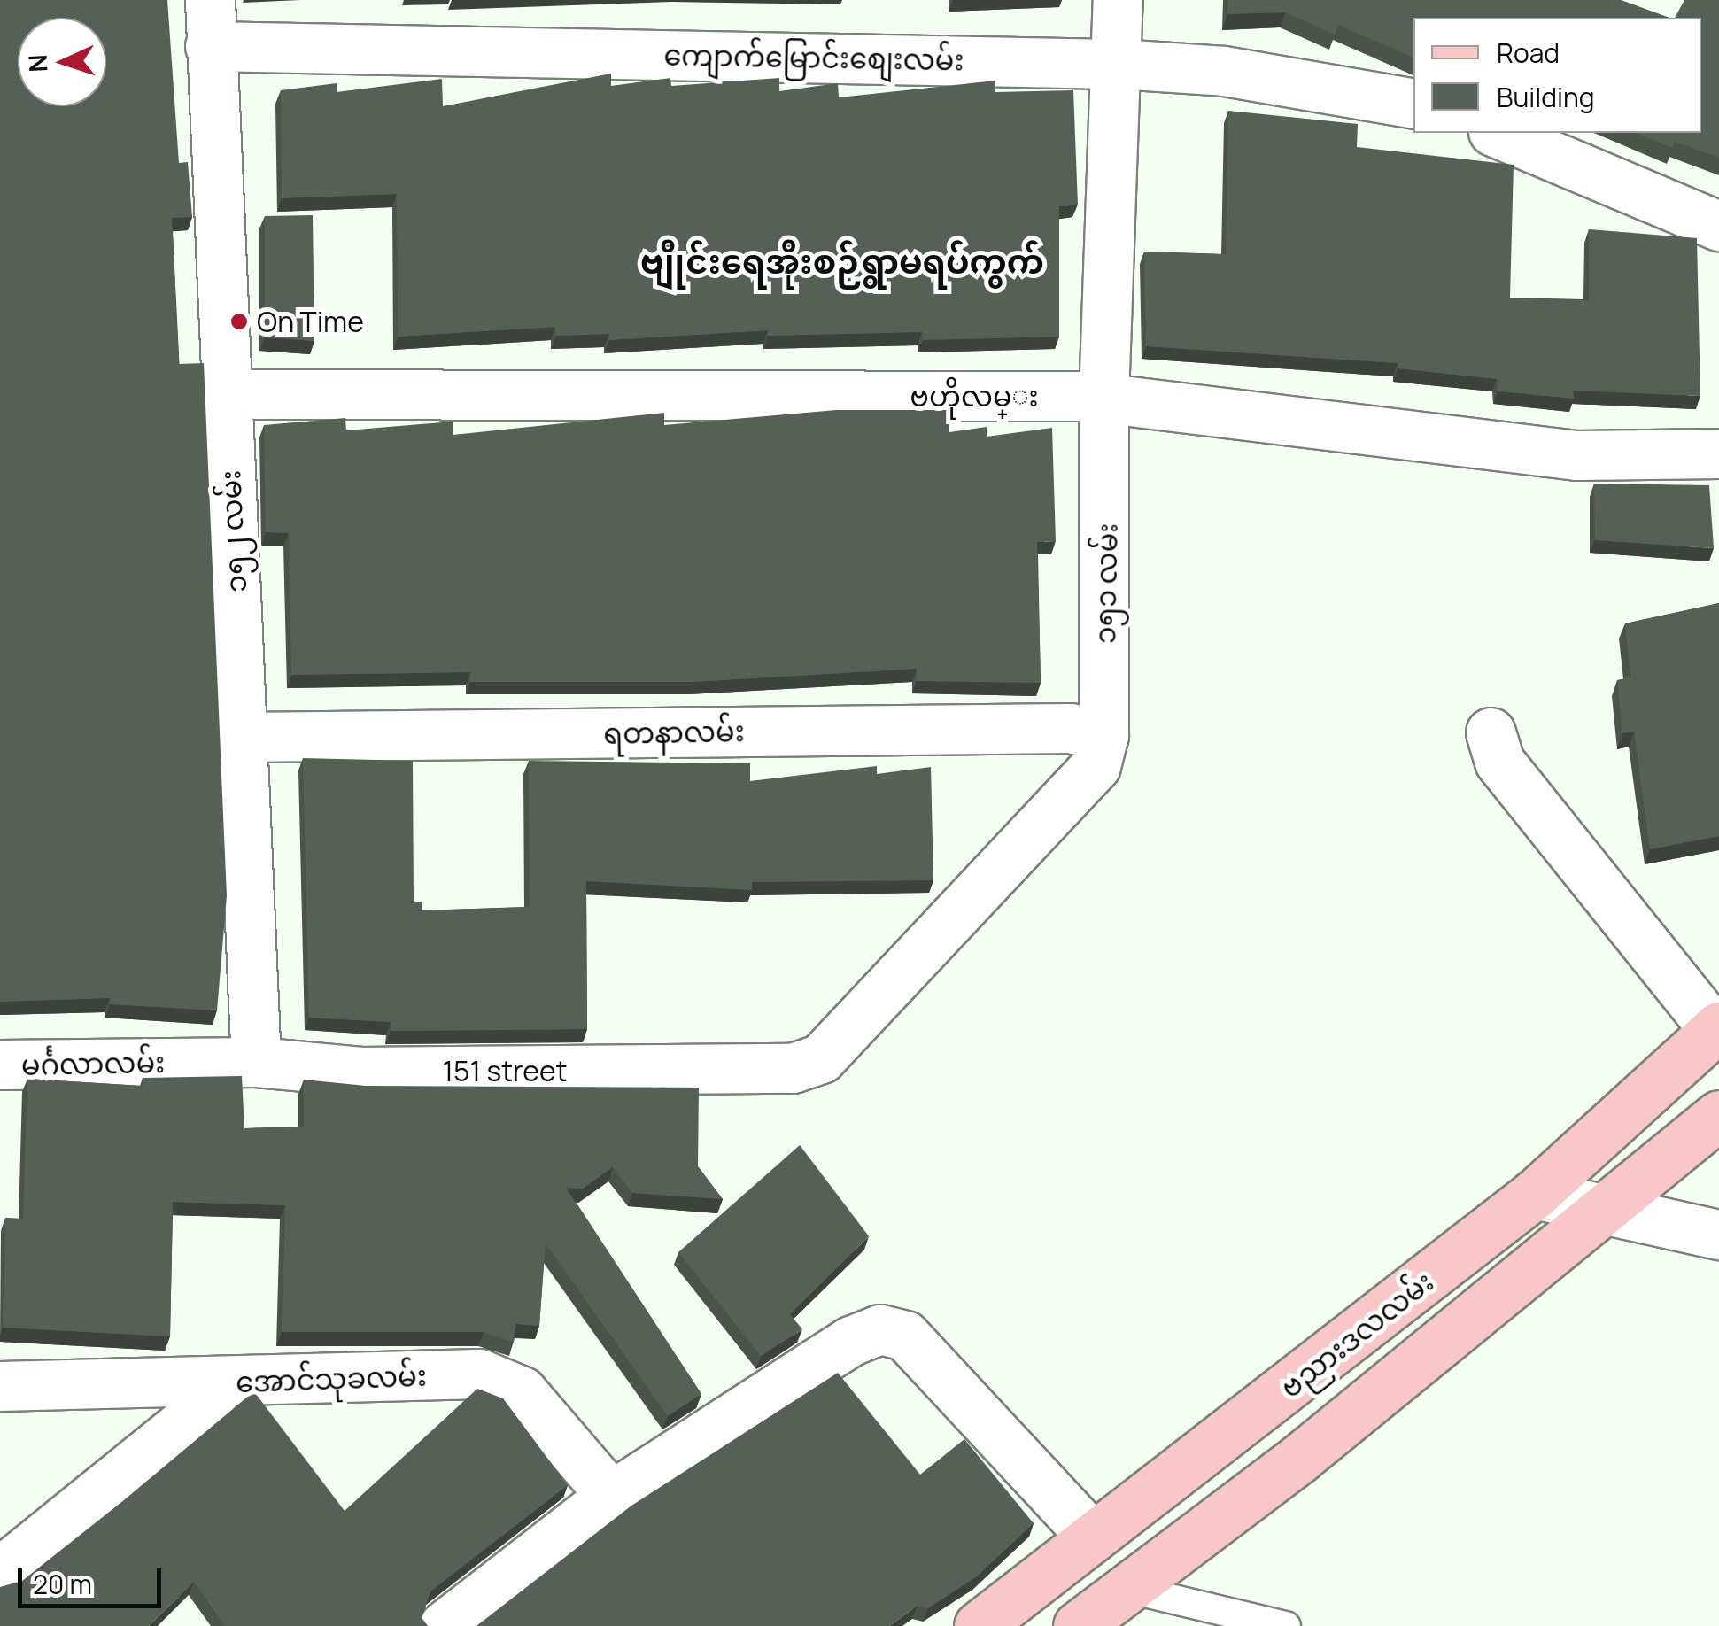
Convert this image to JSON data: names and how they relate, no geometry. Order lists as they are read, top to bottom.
{
  "streets": {
    "main road": ["ဗညားဒလလမ်း"],
    "street": [
      "ကျောက်မြောင်းစျေးလမ်း",
      "ဗဟိုလမ္း",
      "၁၅၂ လမ်း",
      "၁၅၁ လမ်း",
      "ရတနာလမ်း",
      "မင်္ဂလာလမ်း",
      "151 street",
      "အောင်သုခလမ်း"
    ]
  },
  "crossings": [
    ["ကျောက်မြောင်းစျေးလမ်း", "၁၅၂ လမ်း"],
    ["ကျောက်မြောင်းစျေးလမ်း", "၁၅၁ လမ်း"],
    ["ဗဟိုလမ္း", "၁၅၂ လမ်း"],
    ["ဗဟိုလမ္း", "၁၅၁ လမ်း"],
    ["၁၅၂ လမ်း", "ရတနာလမ်း"],
    ["၁၅၂ လမ်း", "151 street"],
    ["၁၅၁ လမ်း", "ရတနာလမ်း"],
    ["၁၅၁ လမ်း", "151 street"],
    ["မင်္ဂလာလမ်း", "151 street"]
  ],
  "districts": ["ဗျိုင်းရေအိုးစဉ်ရွာမရပ်ကွက်"],
  "places": ["On Time"],
  "legend": ["Road", "Building"],
  "scale_bar": "20 m",
  "north": "left"
}
